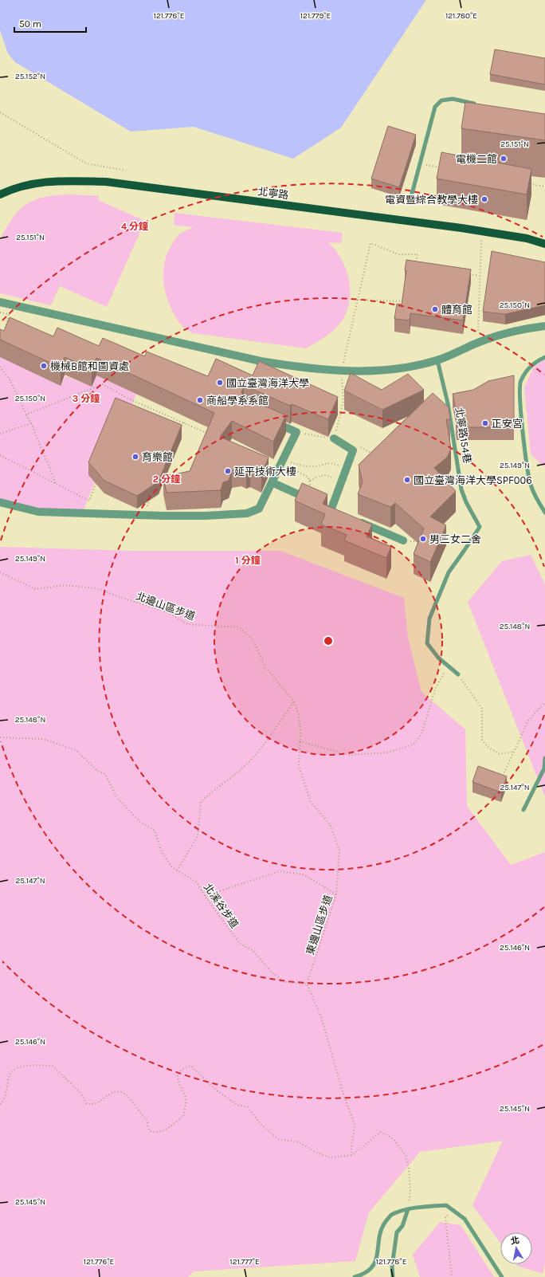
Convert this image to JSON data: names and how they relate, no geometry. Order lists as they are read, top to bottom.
{
  "streets": {
    "main road": ["北寧路"],
    "lane": ["北寧路154巷"],
    "path": ["北邊山區步道", "北溪谷步道", "東邊山區步道"]
  },
  "crossings": [
    ["北邊山區步道", "東邊山區步道"],
    ["北溪谷步道", "東邊山區步道"]
  ],
  "places": [
    "電機二館",
    "電資暨綜合教學大樓",
    "體育館",
    "機械B館和圖資處",
    "國立臺灣海洋大學",
    "商船學系系館",
    "正安宮",
    "育樂館",
    "延平技術大樓",
    "國立臺灣海洋大學SPF006",
    "男三女二舍"
  ],
  "scale_bar": "50 m",
  "north": "top",
  "coordinates": [
    "121.778°E",
    "121.779°E",
    "121.780°E",
    "25.152°N",
    "25.151°N",
    "25.150°N",
    "25.149°N",
    "25.148°N",
    "25.147°N",
    "25.146°N",
    "25.145°N",
    "121.776°E",
    "121.777°E"
  ],
  "rings": [
    "4 分鐘",
    "3 分鐘",
    "2 分鐘",
    "1 分鐘"
  ]
}
